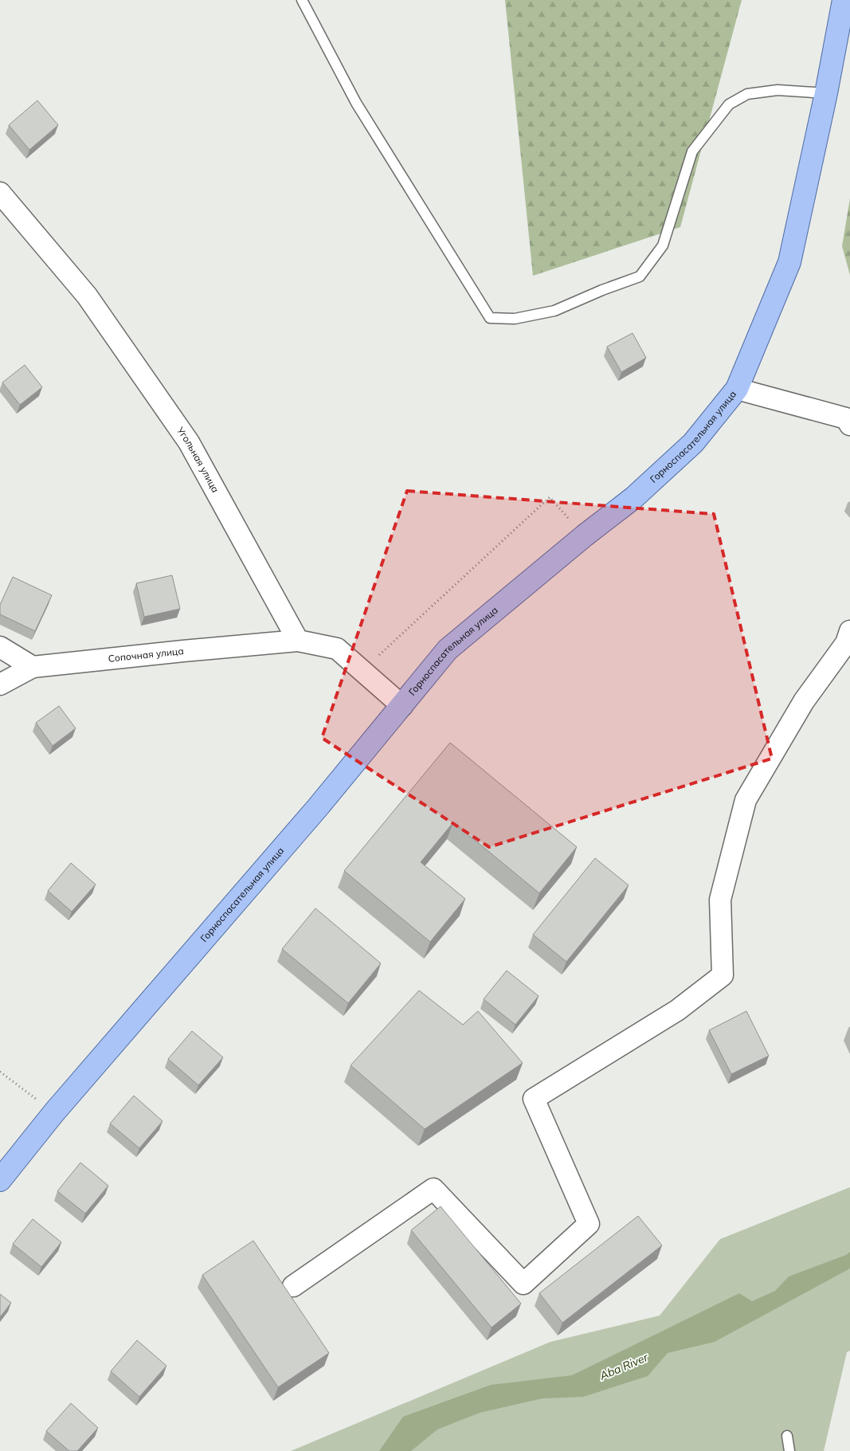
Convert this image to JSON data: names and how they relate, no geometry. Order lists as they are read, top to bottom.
{
  "streets": {
    "main road": ["Горноспасательная улица"],
    "street": ["Угольная улица", "Сопочная улица"]
  },
  "crossings": [
    ["Угольная улица", "Сопочная улица"]
  ],
  "water": ["Aba River"]
}
